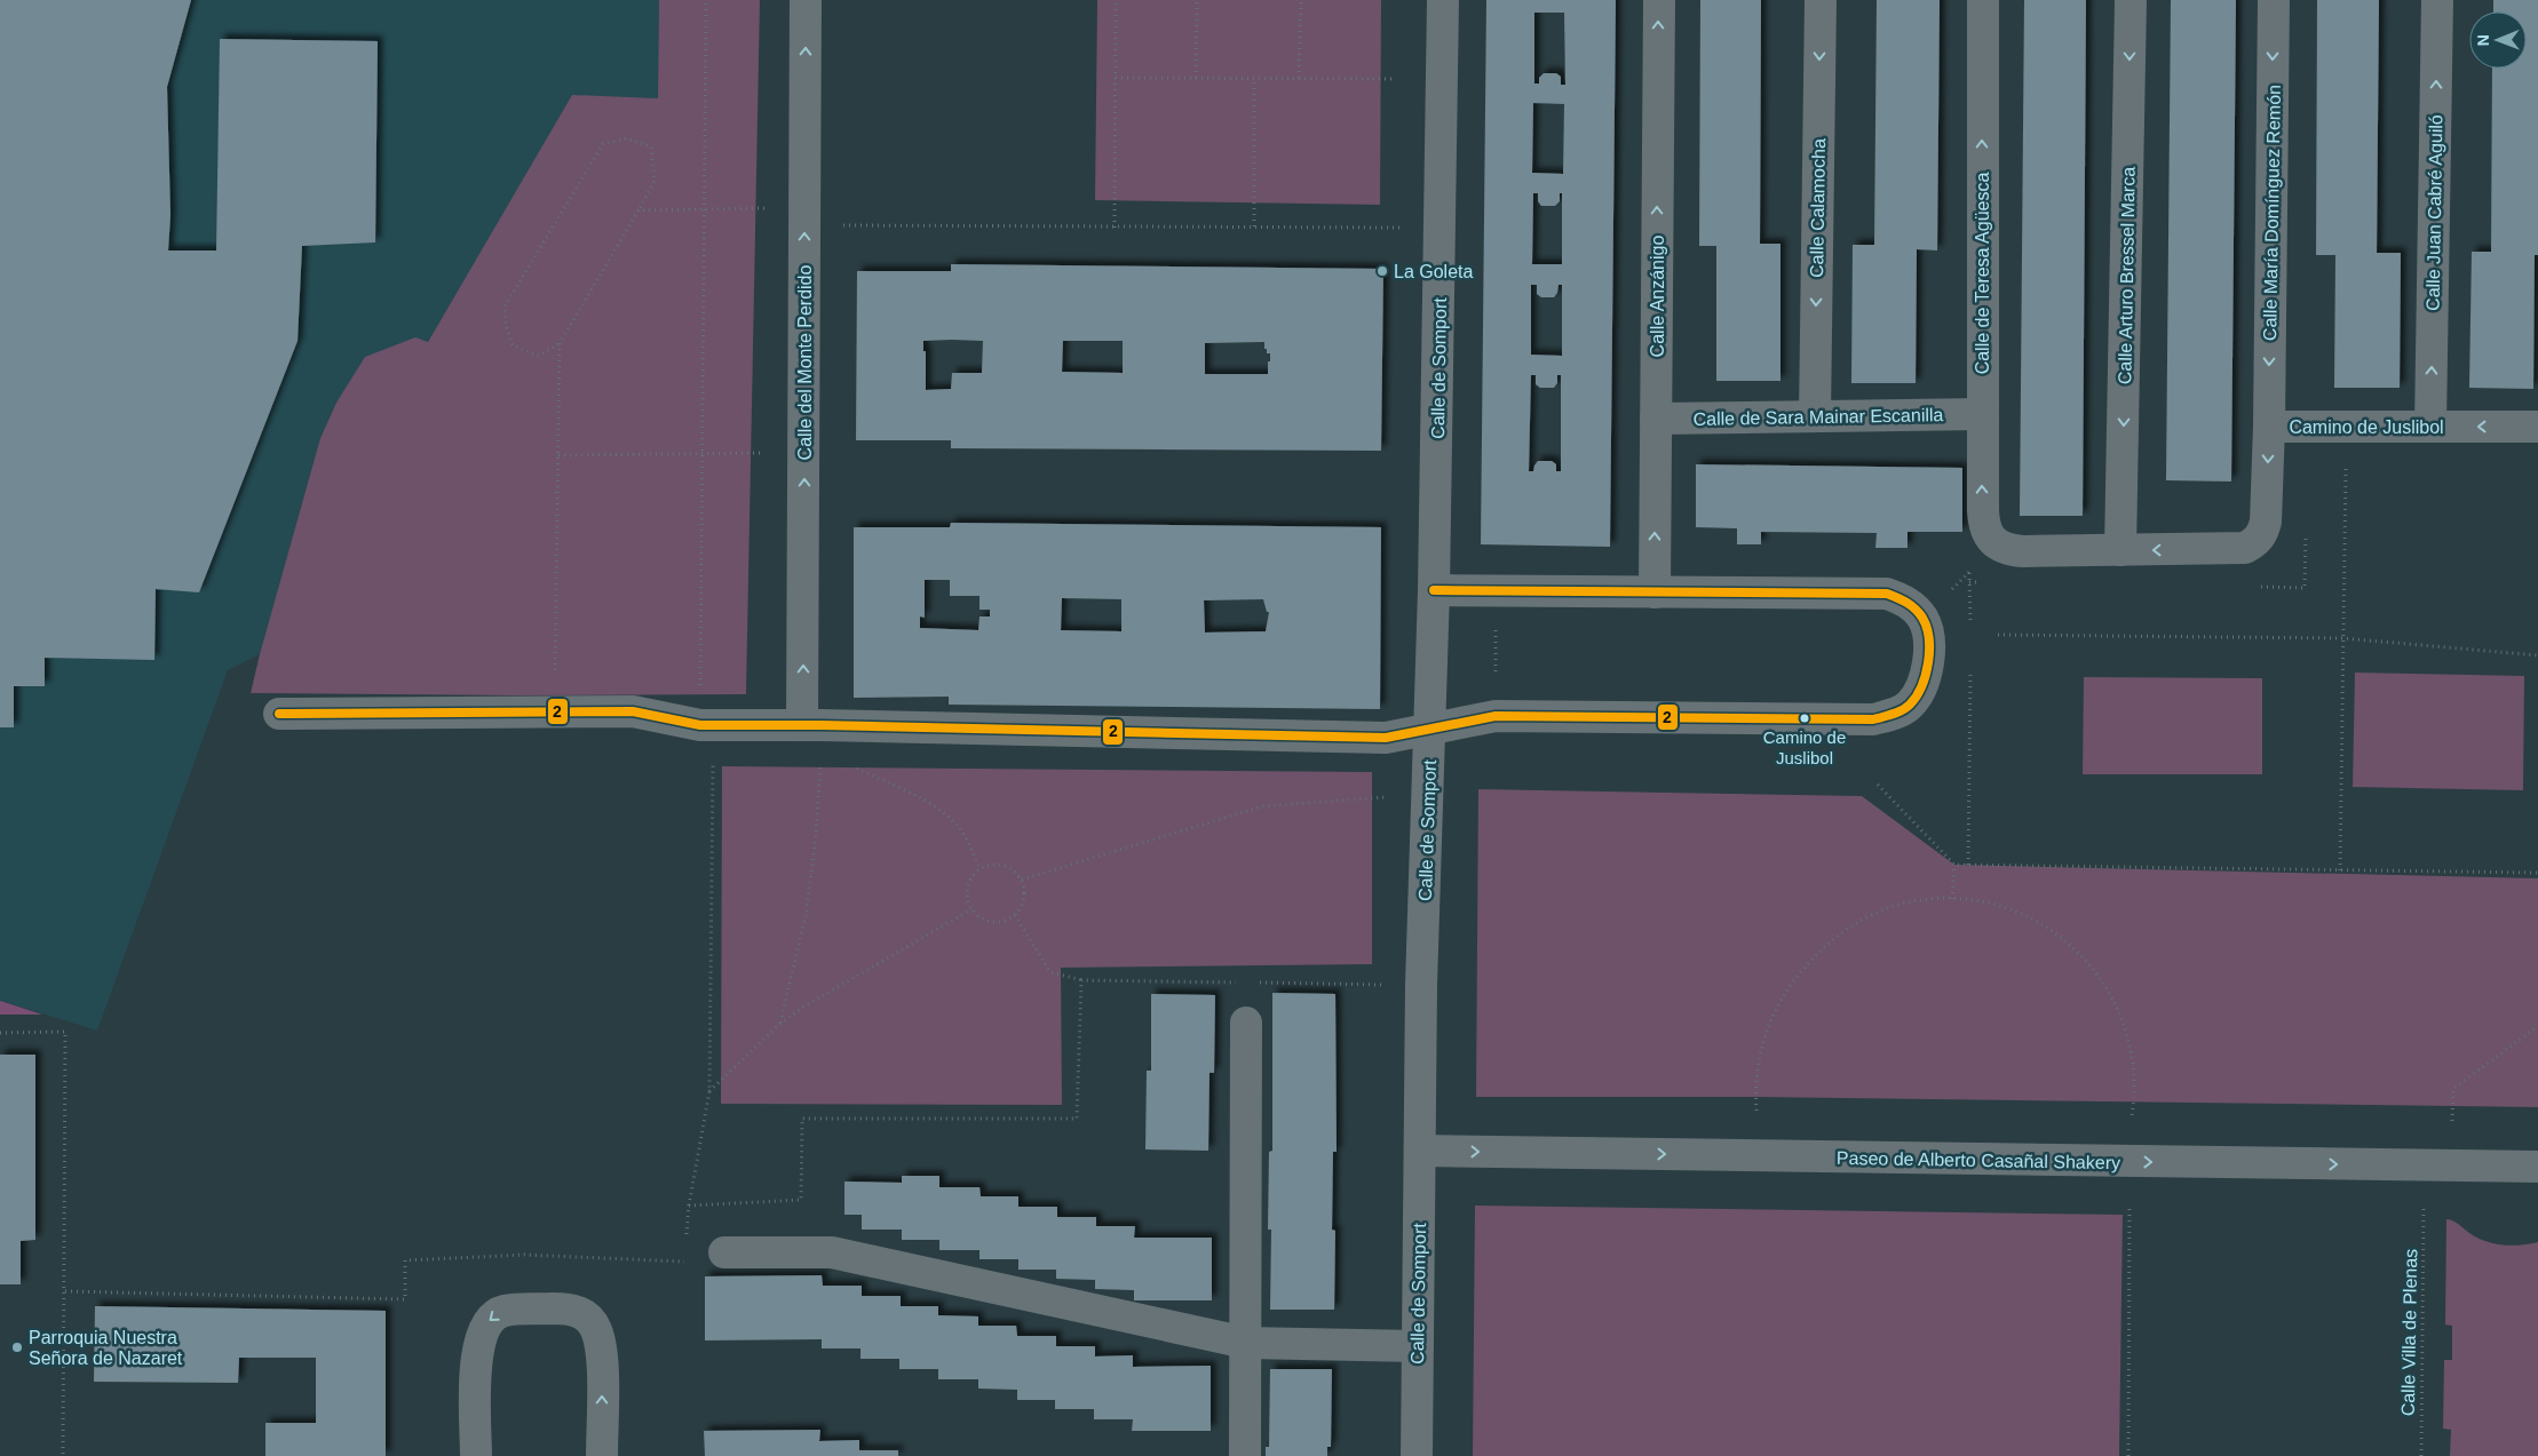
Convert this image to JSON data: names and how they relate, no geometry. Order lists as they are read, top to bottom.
{
  "streets": {
    "street": [
      "Calle Calamocha",
      "Calle María Domínguez Remón",
      "Calle Juan Cabré Aguiló",
      "Calle de Teresa Agüesca",
      "Calle Arturo Bressel Marca",
      "Calle Anzánigo",
      "Calle del Monte Perdido",
      "Calle de Somport",
      "Calle de Sara Mainar Escanilla",
      "Camino de Juslibol",
      "Paseo de Alberto Casañal Shakery"
    ],
    "path": ["Calle Villa de Plenas"]
  },
  "crossings": [
    ["Calle Calamocha", "Calle de Sara Mainar Escanilla"],
    ["Calle María Domínguez Remón", "Camino de Juslibol"],
    ["Calle Juan Cabré Aguiló", "Camino de Juslibol"],
    ["Calle de Teresa Agüesca", "Calle de Sara Mainar Escanilla"],
    ["Calle de Teresa Agüesca", "Camino de Juslibol"],
    ["Calle Arturo Bressel Marca", "Camino de Juslibol"],
    ["Calle Anzánigo", "Calle de Sara Mainar Escanilla"],
    ["Calle de Somport", "Paseo de Alberto Casañal Shakery"]
  ],
  "one_way": [
    "Calle Calamocha",
    "Calle María Domínguez Remón",
    "Calle Juan Cabré Aguiló",
    "Calle de Teresa Agüesca",
    "Calle Arturo Bressel Marca",
    "Calle Anzánigo",
    "Calle del Monte Perdido",
    "Paseo de Alberto Casañal Shakery"
  ],
  "places": ["La Goleta", "Camino de Juslibol", "Parroquia Nuestra Señora de Nazaret"],
  "lines": ["transit line 2"],
  "north": "left"
}
